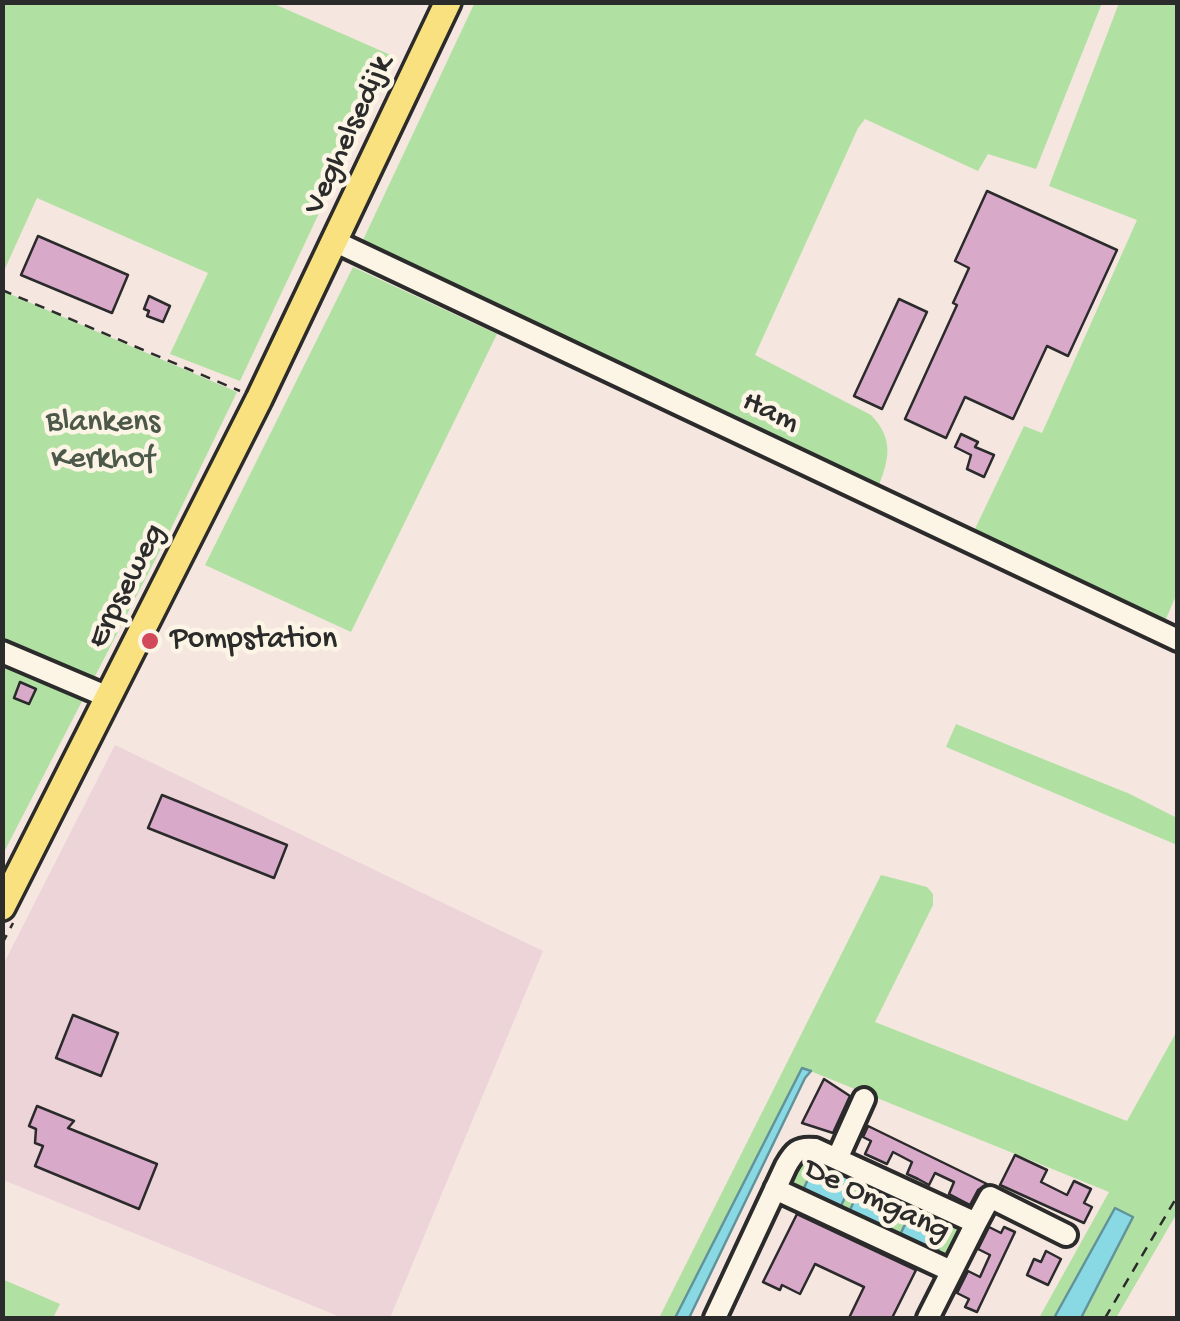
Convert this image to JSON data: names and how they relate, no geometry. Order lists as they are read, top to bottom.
{
  "streets": {
    "main road": ["Veghelsedijk", "Erpseweg"],
    "street": ["Ham", "De Omgang"]
  },
  "crossings": [
    ["Veghelsedijk", "Ham"],
    ["Veghelsedijk", "Erpseweg"],
    ["Ham", "Erpseweg"]
  ],
  "parks": ["Blankens Kerkhof"],
  "places": ["Pompstation"]
}
